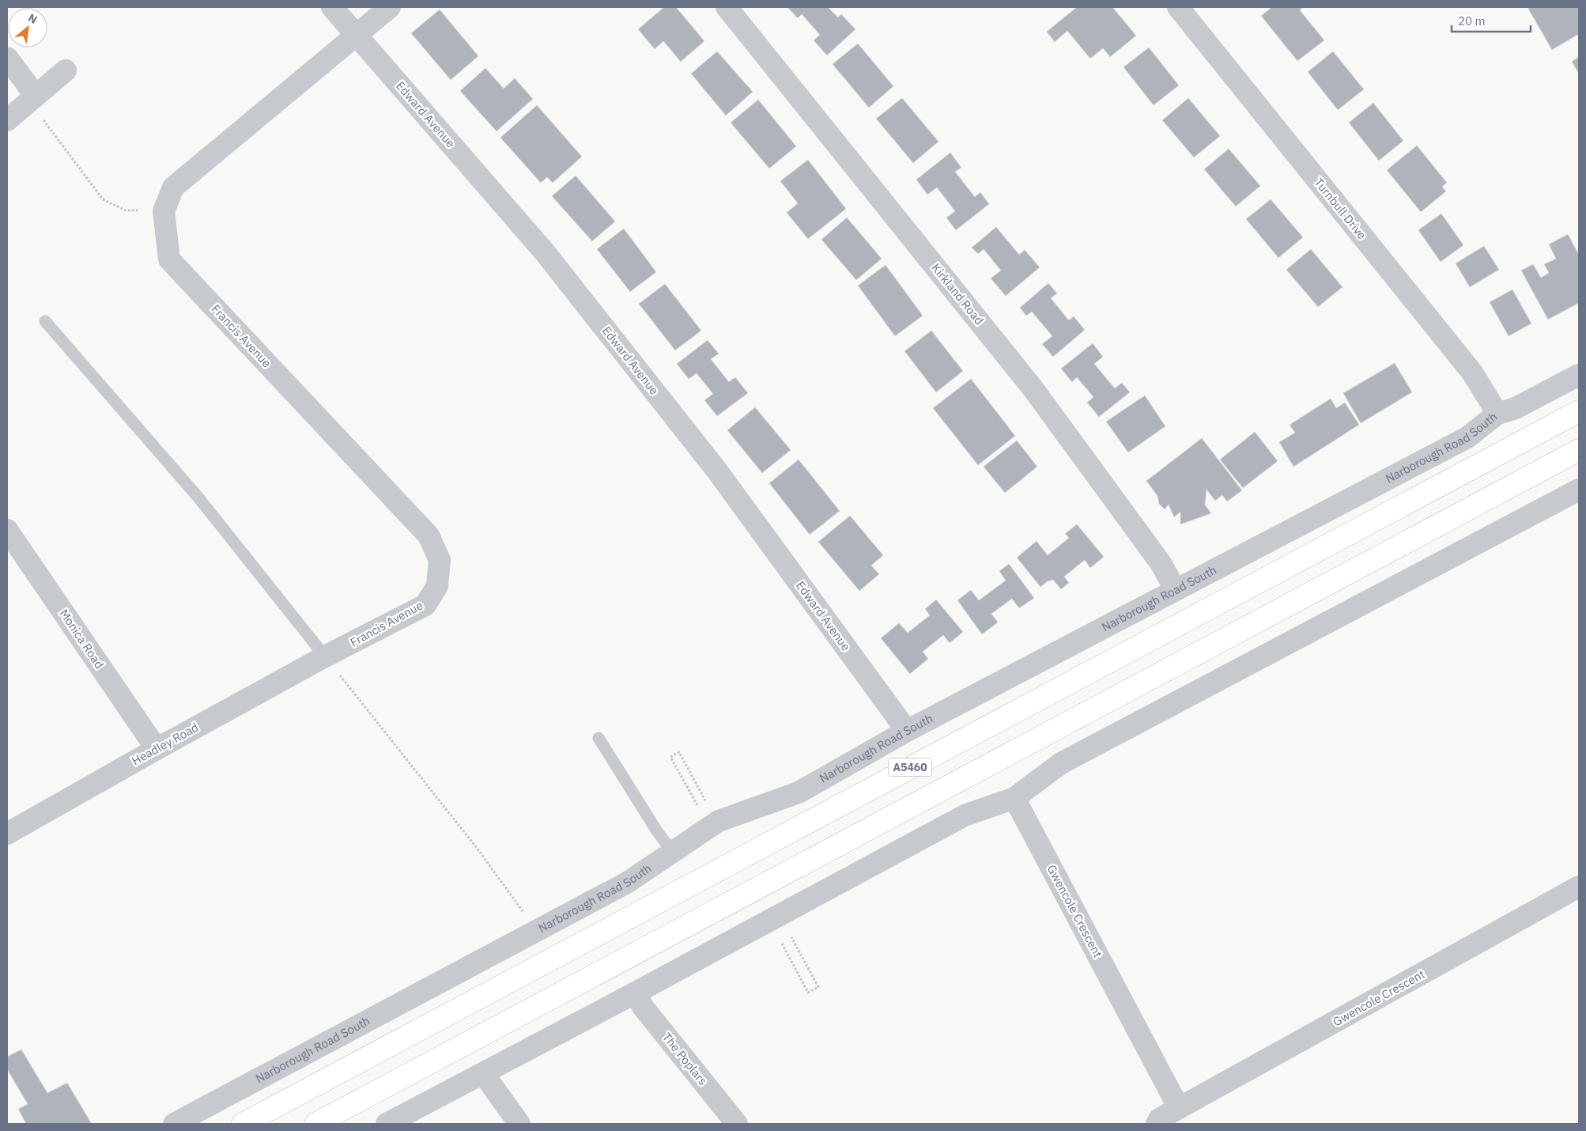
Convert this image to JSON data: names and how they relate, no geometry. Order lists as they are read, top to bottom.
{
  "streets": {
    "main road": ["A5460"],
    "street": [
      "Edward Avenue",
      "Turnbull Drive",
      "Kirkland Road",
      "Francis Avenue",
      "Narborough Road South",
      "Monica Road",
      "Headley Road",
      "Gwencole Crescent",
      "The Poplars"
    ]
  },
  "crossings": [
    ["Edward Avenue", "Francis Avenue"],
    ["Edward Avenue", "Narborough Road South"],
    ["Turnbull Drive", "Narborough Road South"],
    ["Kirkland Road", "Narborough Road South"],
    ["Francis Avenue", "Headley Road"],
    ["Monica Road", "Headley Road"]
  ],
  "scale_bar": "20 m",
  "north": "top right"
}
